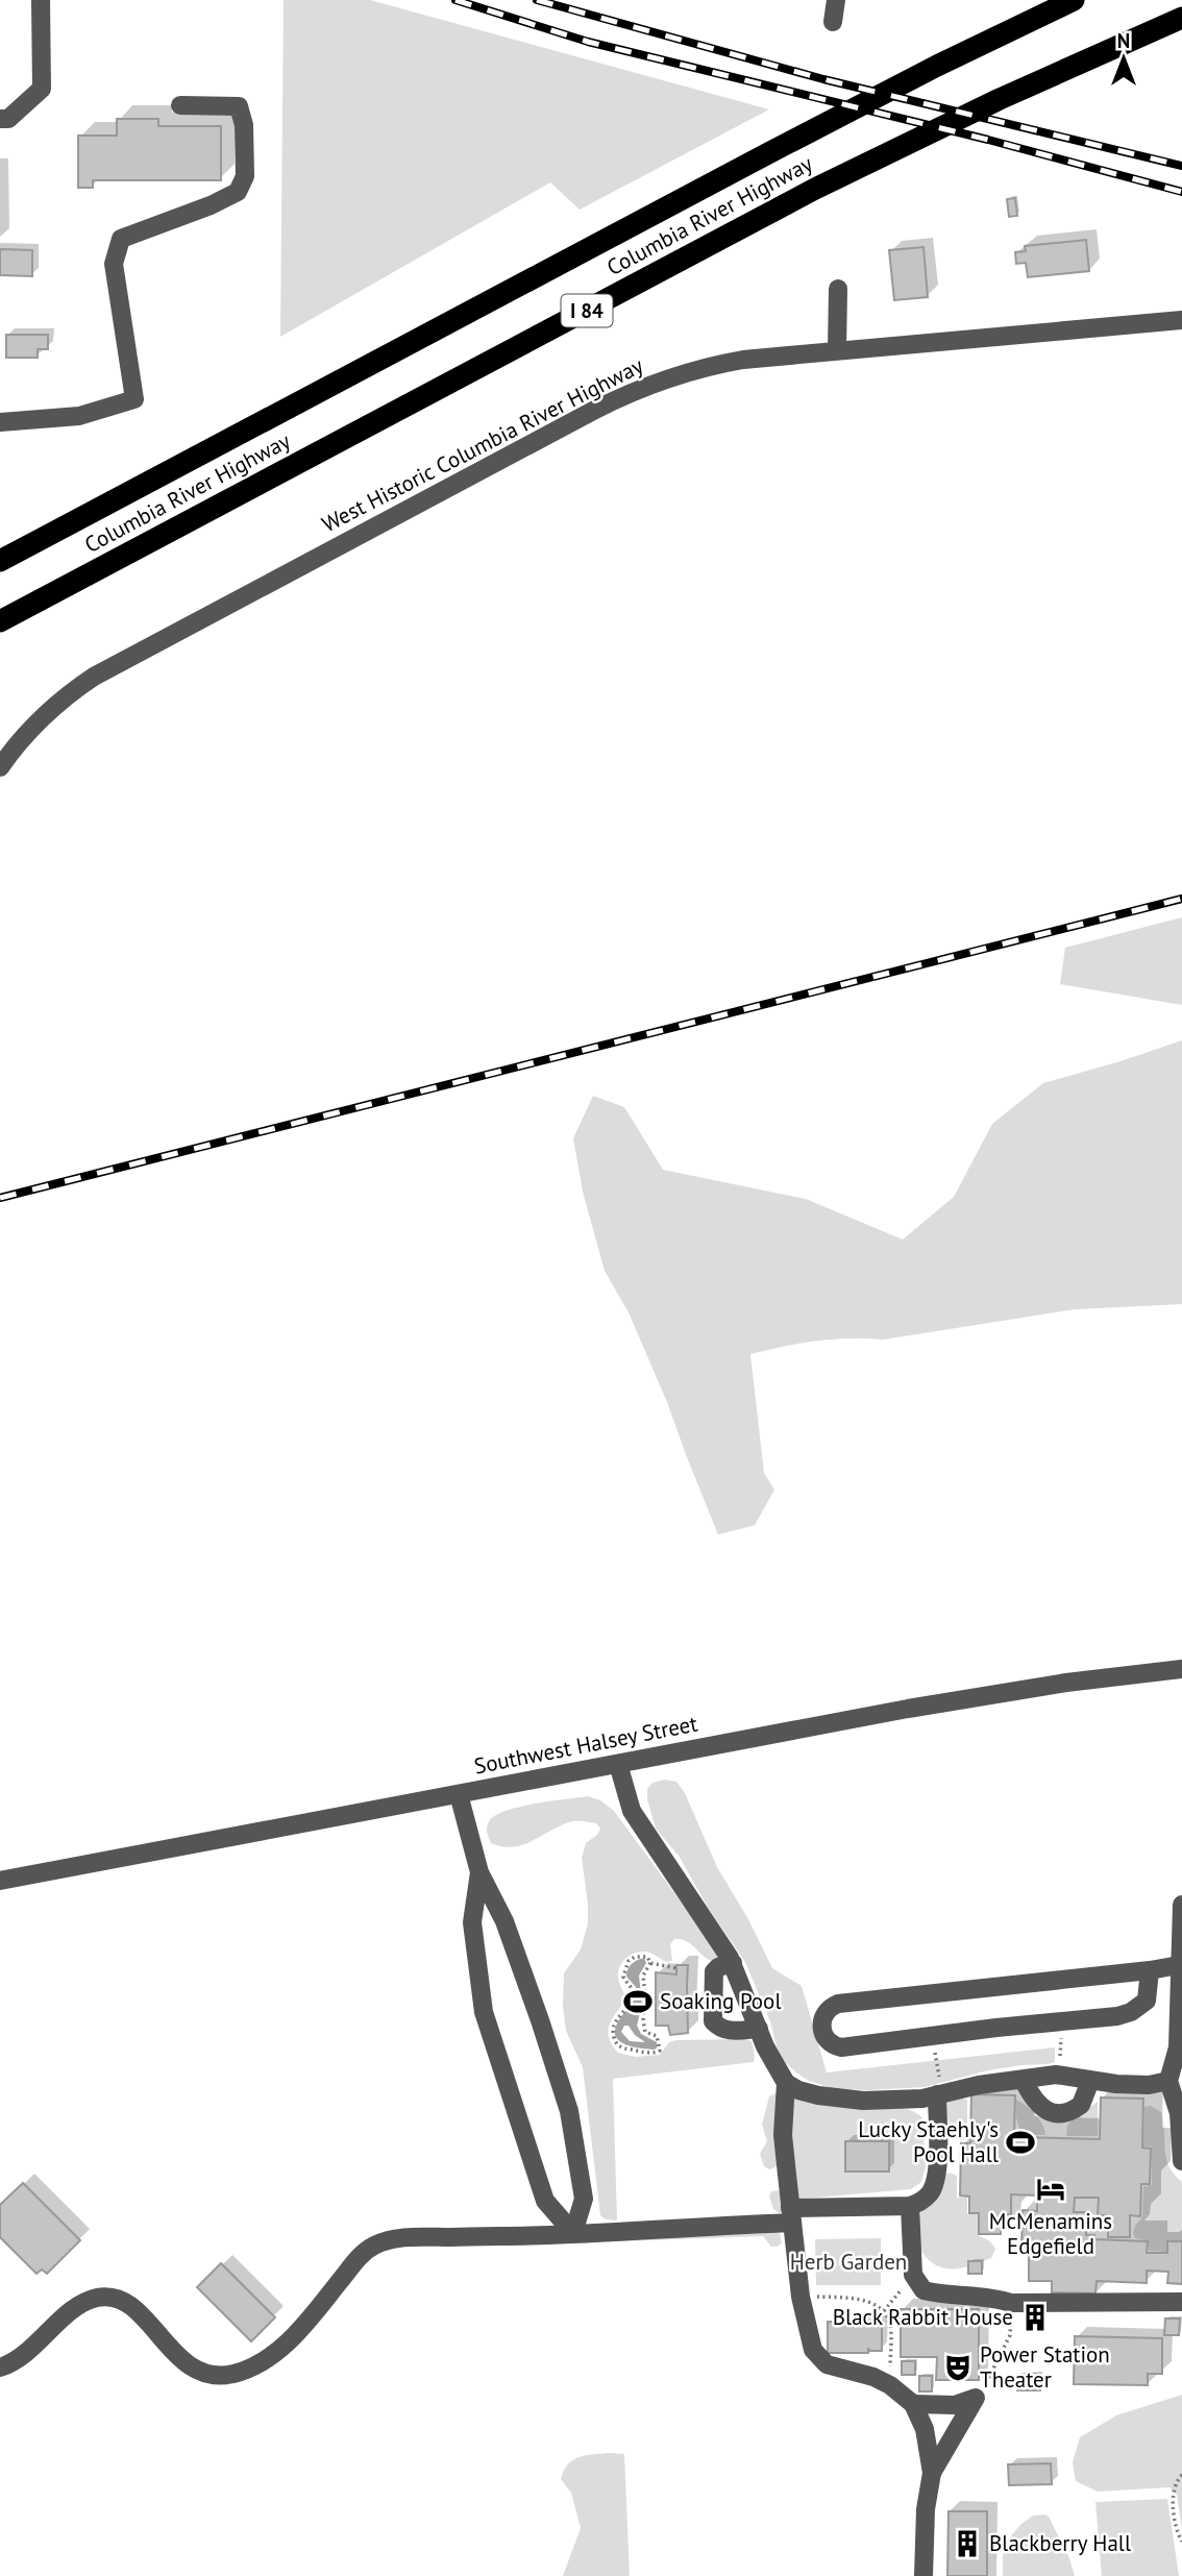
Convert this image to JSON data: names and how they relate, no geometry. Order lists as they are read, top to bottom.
{
  "streets": {
    "highway": ["Columbia River Highway", "I 84"],
    "street": ["West Historic Columbia River Highway", "Southwest Halsey Street"]
  },
  "parks": ["Herb Garden"],
  "places": {
    "sports": ["Soaking Pool", "Lucky Staehly's Pool Hall"],
    "hotel": ["McMenamins Edgefield"],
    "building": ["Black Rabbit House", "Blackberry Hall"],
    "theatre": ["Power Station Theater"]
  },
  "north": "top"
}
